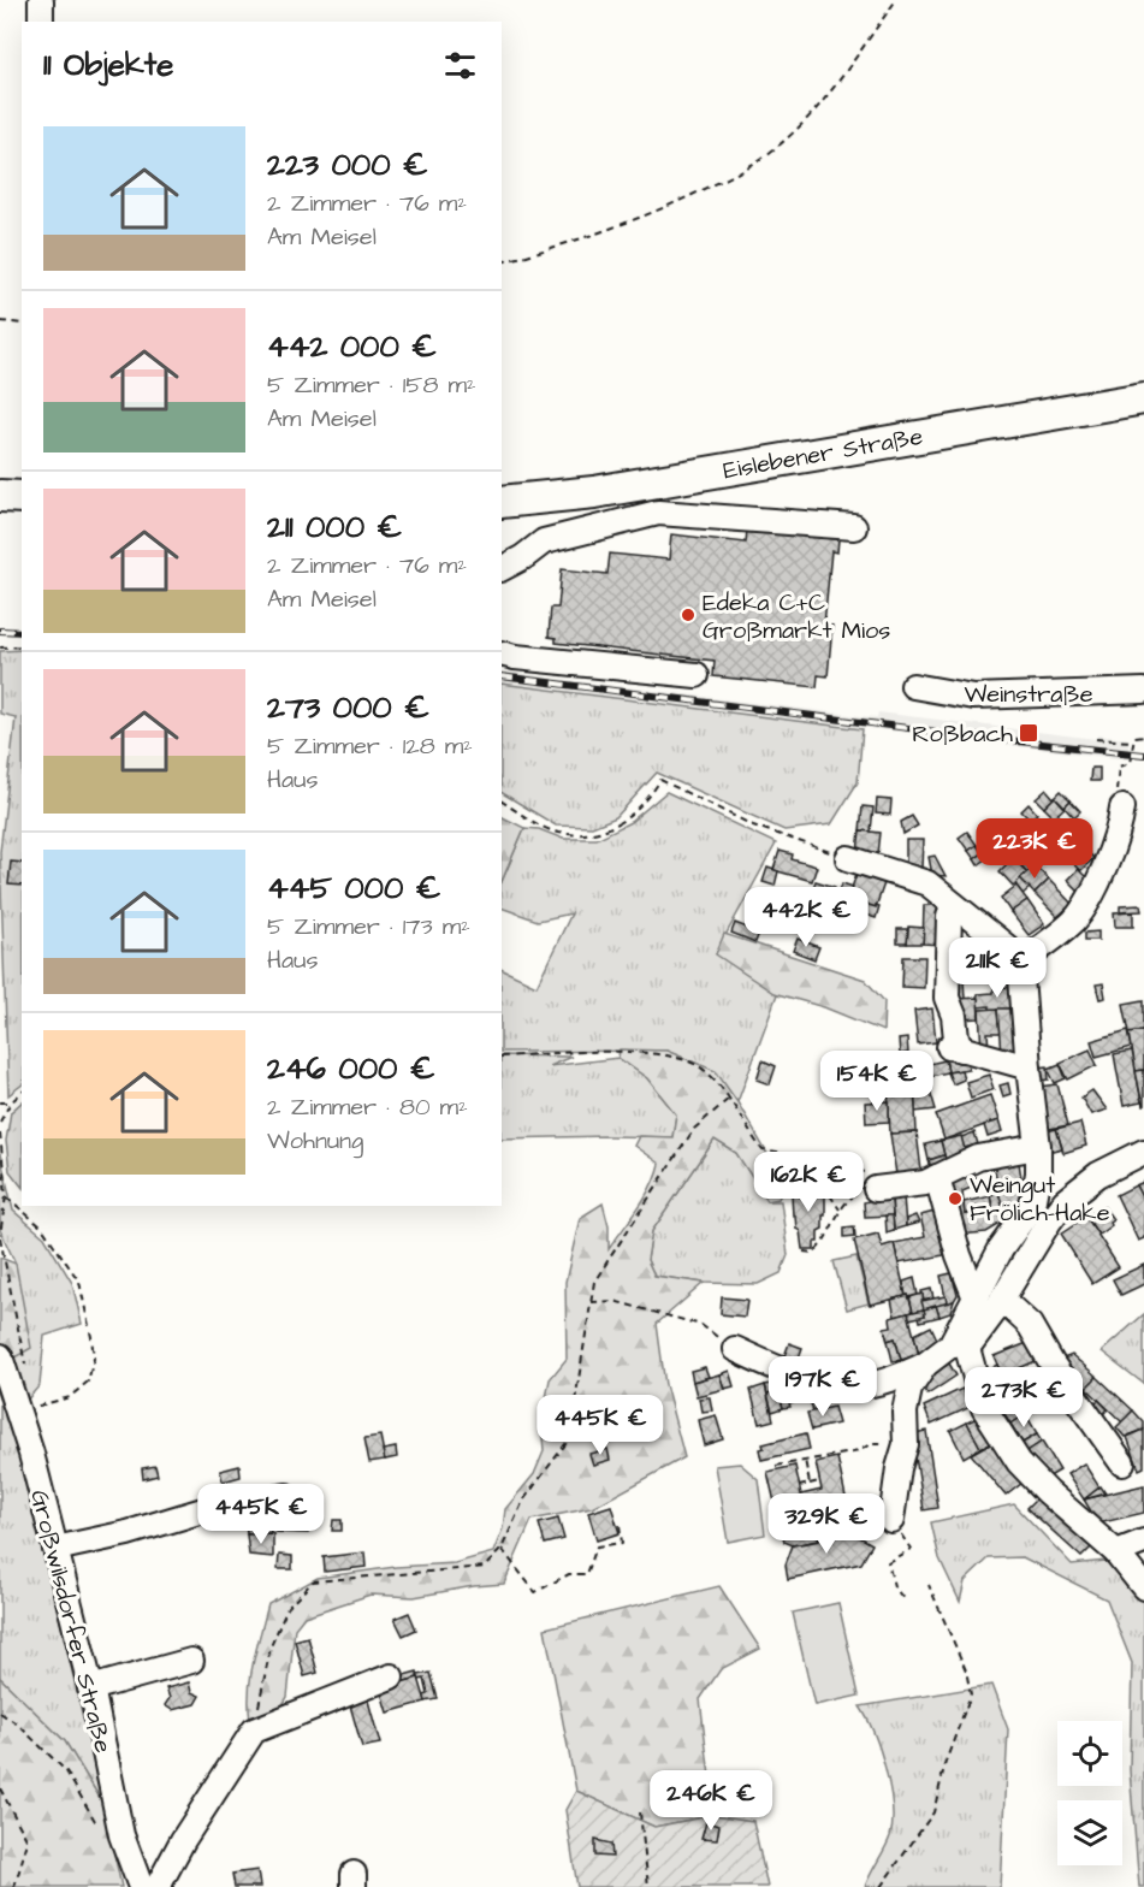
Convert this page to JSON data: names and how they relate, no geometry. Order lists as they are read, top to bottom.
{
  "streets": {
    "main road": ["Eislebener Straße"],
    "street": ["Weinstraße", "Großwilsdorfer Straße"]
  },
  "places": {
    "other": ["Edeka C+C Großmarkt Mios", "Weingut Frölich-Hake"],
    "transit": ["Roßbach"]
  },
  "page": {
    "heading": "11 Objekte",
    "list": [
      {
        "name": "223 000 €",
        "note": "2 Zimmer · 76 m² · Am Meisel"
      },
      {
        "name": "442 000 €",
        "note": "5 Zimmer · 158 m² · Am Meisel"
      },
      {
        "name": "211 000 €",
        "note": "2 Zimmer · 76 m² · Am Meisel"
      },
      {
        "name": "273 000 €",
        "note": "5 Zimmer · 128 m² · Haus"
      },
      {
        "name": "445 000 €",
        "note": "5 Zimmer · 173 m² · Haus"
      },
      {
        "name": "246 000 €",
        "note": "2 Zimmer · 80 m² · Wohnung"
      }
    ],
    "price": [
      "223K €",
      "442K €",
      "211K €",
      "154K €",
      "162K €",
      "197K €",
      "273K €",
      "445K €",
      "445K €",
      "329K €",
      "246K €"
    ]
  }
}
